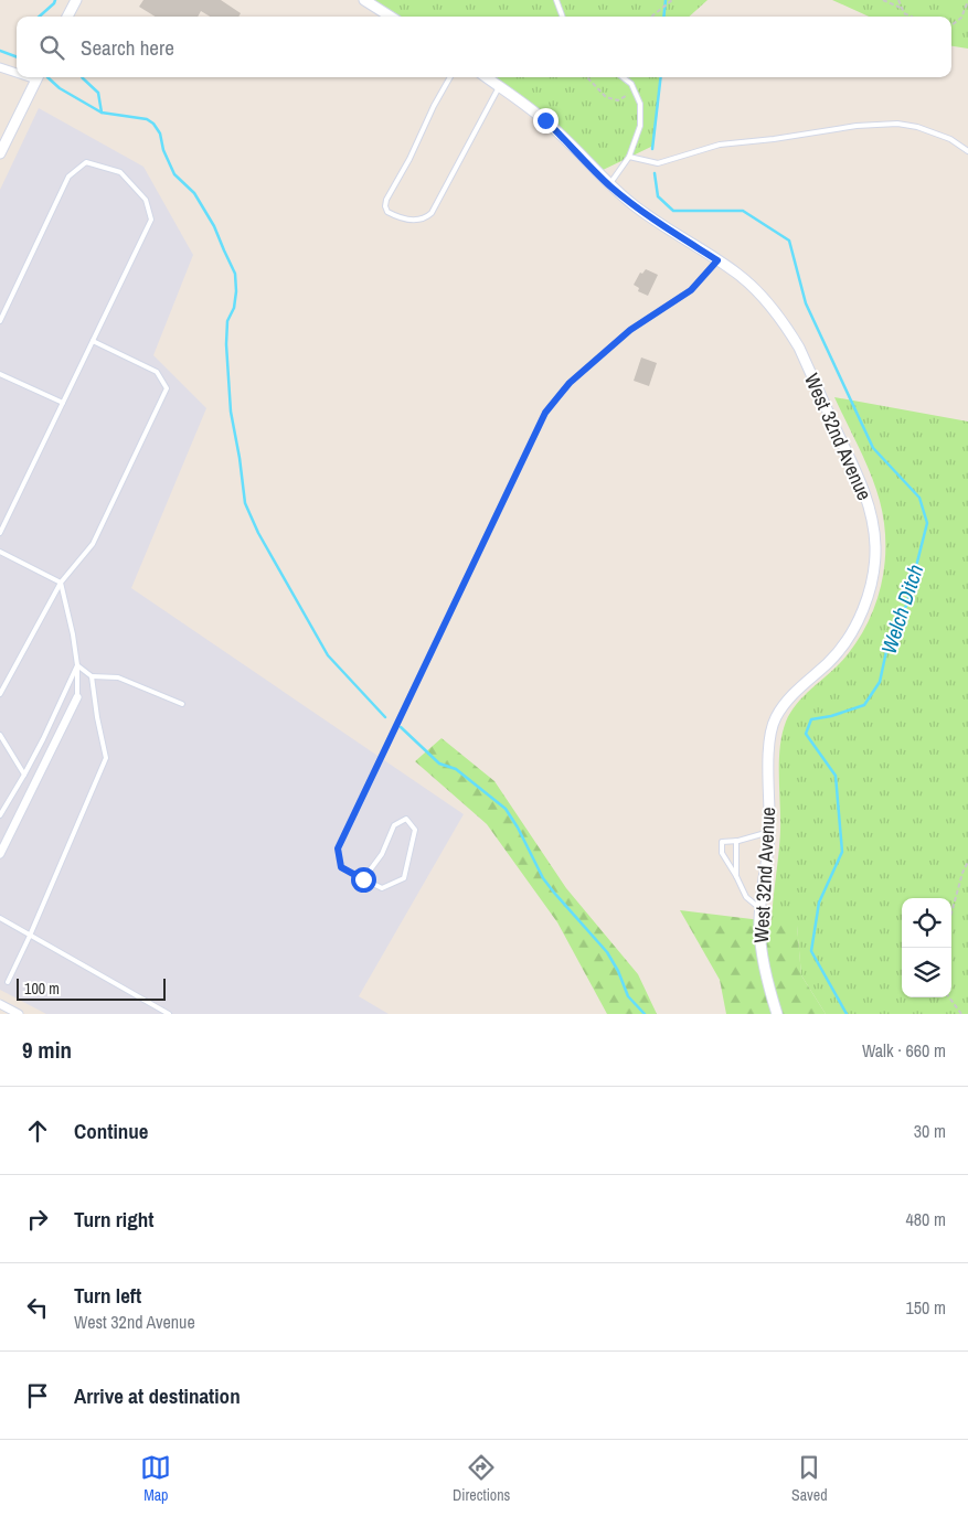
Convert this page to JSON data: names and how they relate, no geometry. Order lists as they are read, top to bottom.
{
  "streets": {
    "street": ["West 32nd Avenue"]
  },
  "water": ["Welch Ditch"],
  "scale_bar": "100 m",
  "page": {
    "search": "Search here",
    "scale": "100 m",
    "heading": ["9 min", "Walk · 660 m"],
    "list": [
      ["Continue", "30 m"],
      ["Turn right", "480 m"],
      ["Turn left", "West 32nd Avenue", "150 m"],
      "Arrive at destination"
    ],
    "nav": ["Map", "Directions", "Saved"]
  }
}
